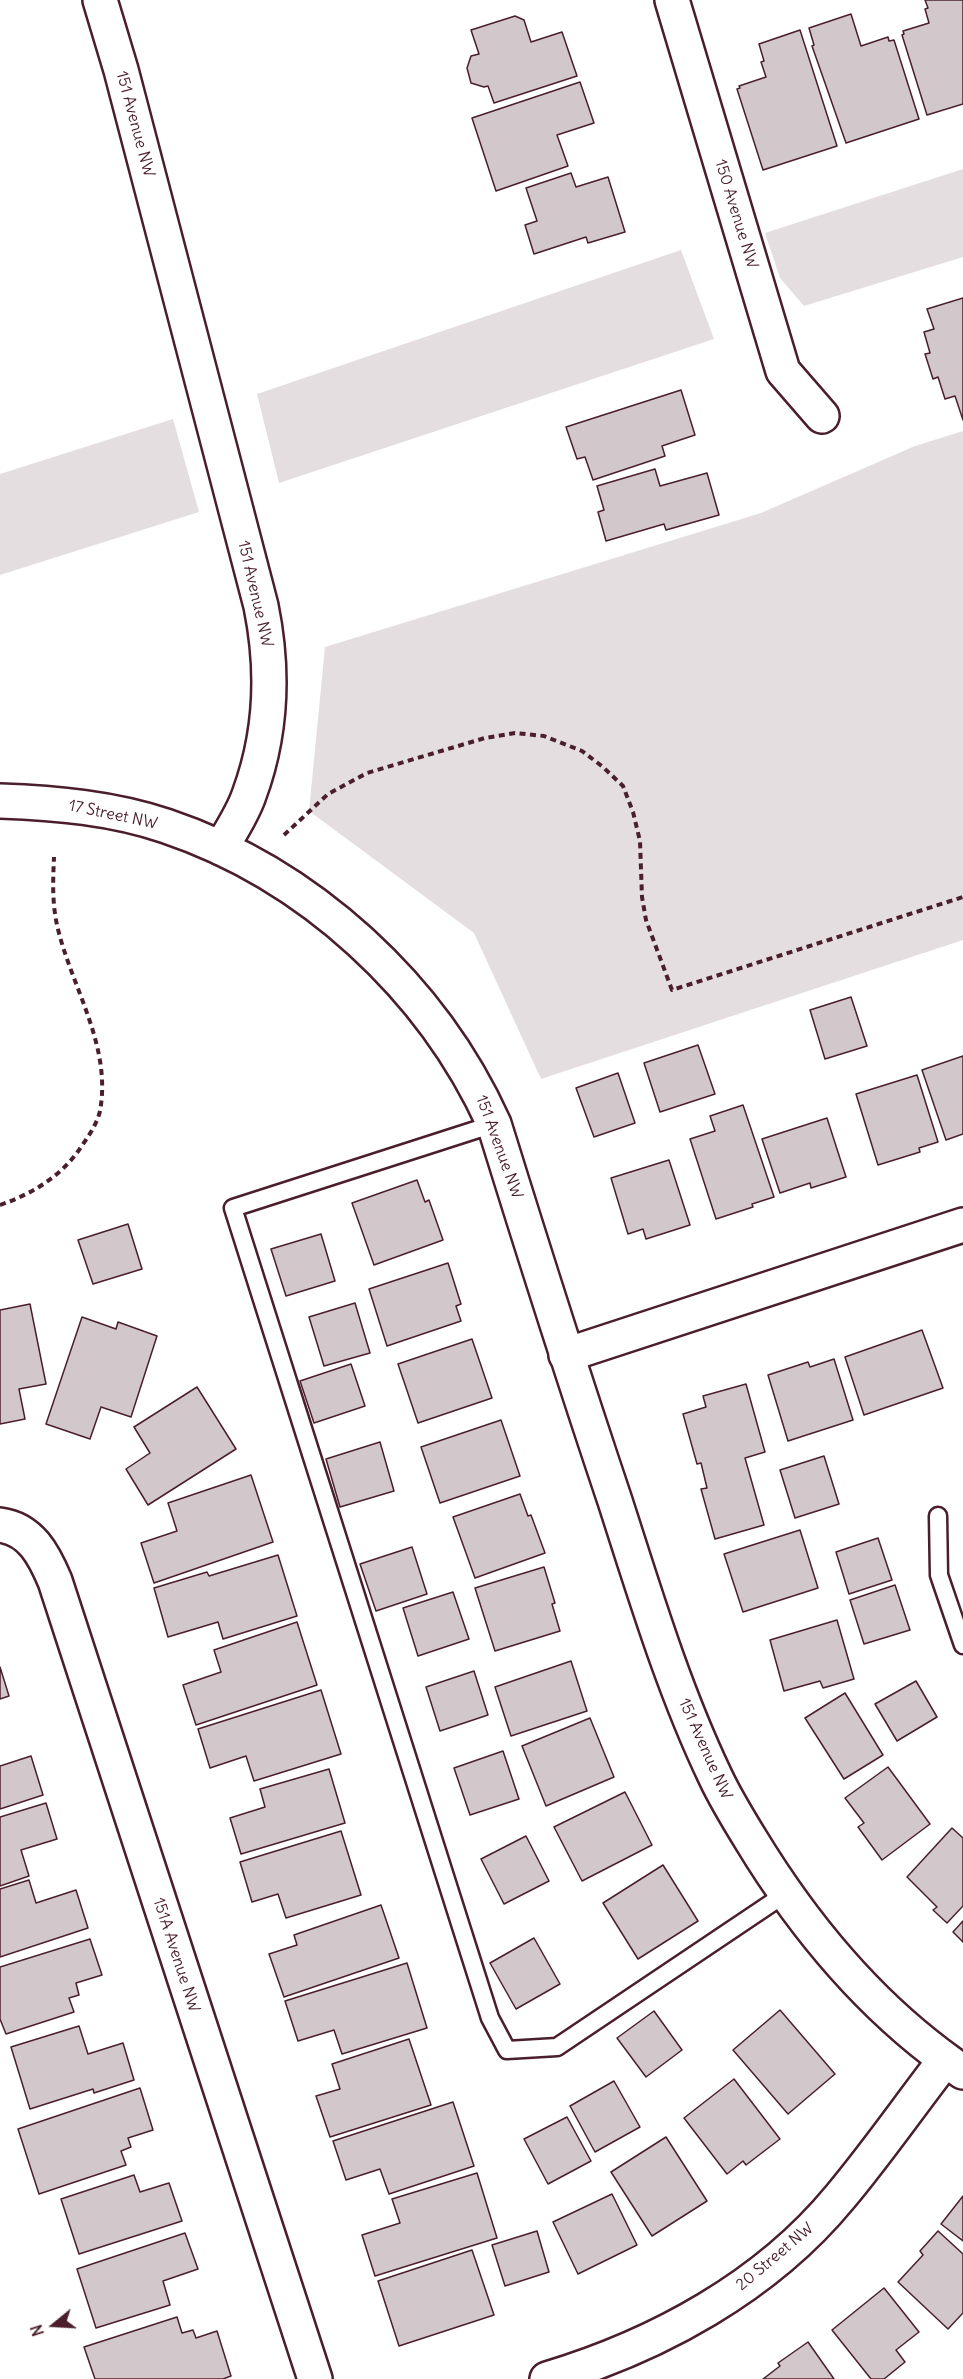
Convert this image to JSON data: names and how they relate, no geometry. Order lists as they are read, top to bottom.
{
  "streets": {
    "street": [
      "151 Avenue NW",
      "150 Avenue NW",
      "17 Street NW",
      "151A Avenue NW",
      "20 Street NW"
    ]
  },
  "crossings": [
    ["151 Avenue NW", "17 Street NW"],
    ["151 Avenue NW", "20 Street NW"]
  ],
  "north": "left"
}
